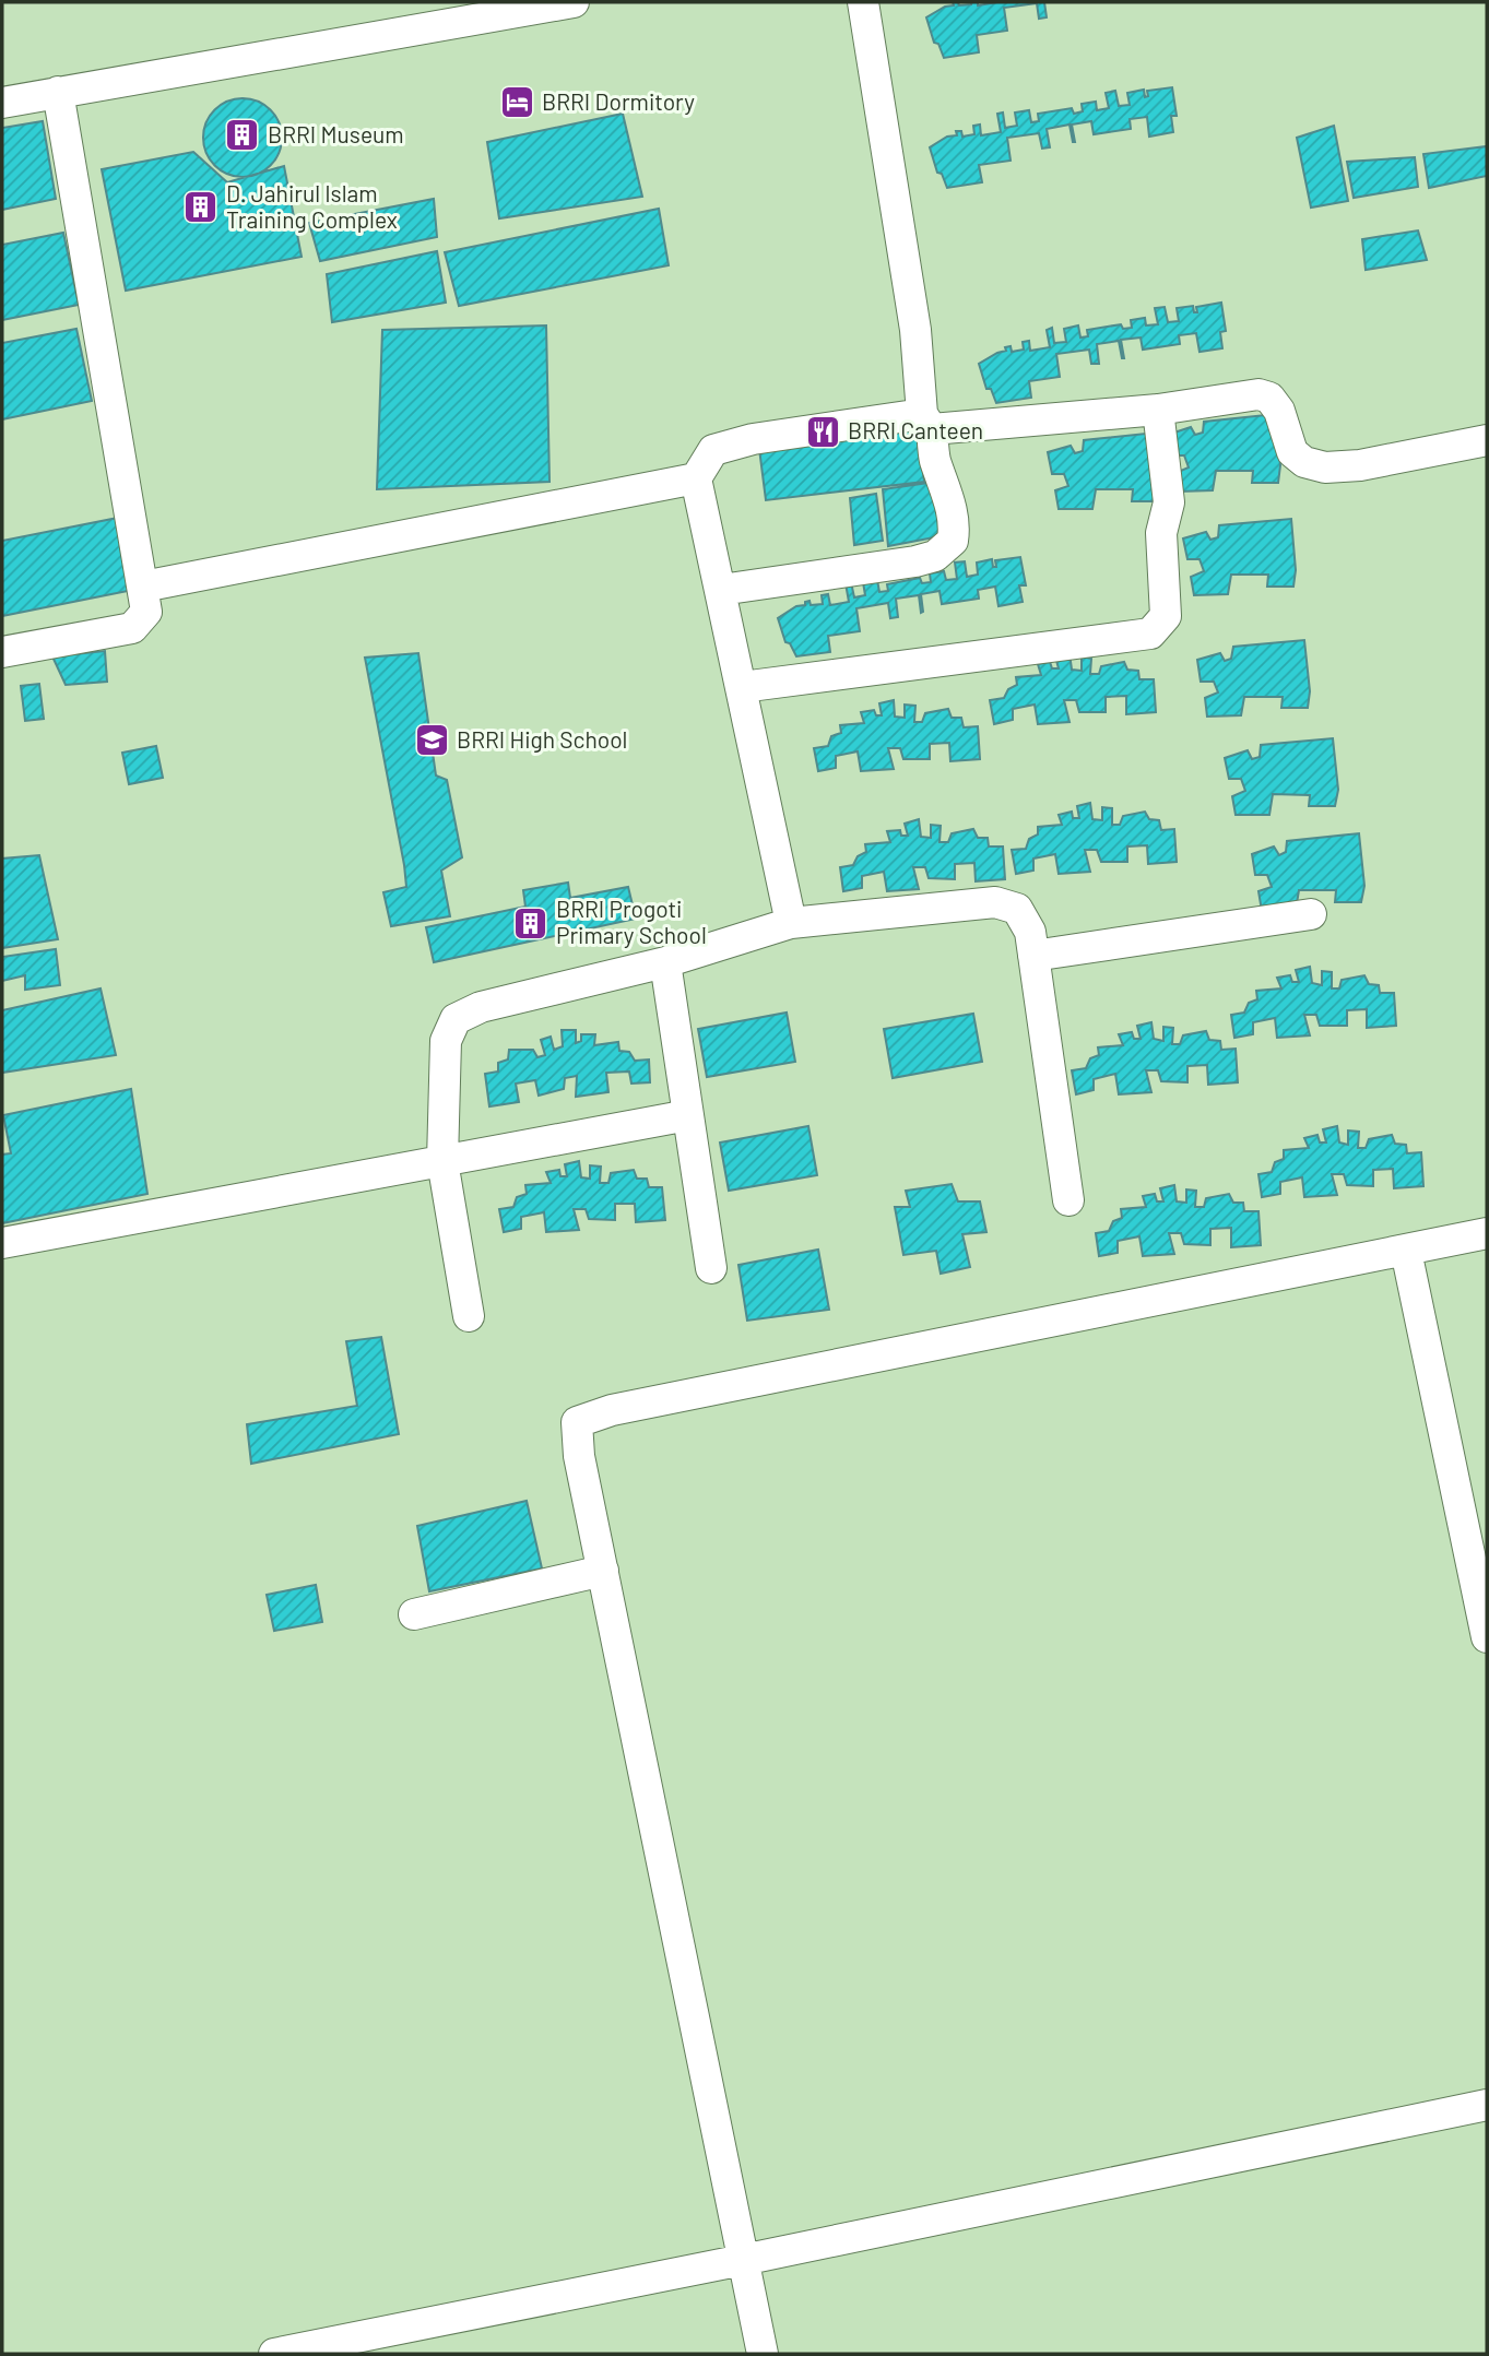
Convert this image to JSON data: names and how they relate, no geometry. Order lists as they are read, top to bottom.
{
  "places": {
    "hotel": ["BRRI Dormitory"],
    "building": ["BRRI Museum", "D. Jahirul Islam Training Complex", "BRRI Progoti Primary School"],
    "restaurant": ["BRRI Canteen"],
    "school or university": ["BRRI High School"]
  }
}
